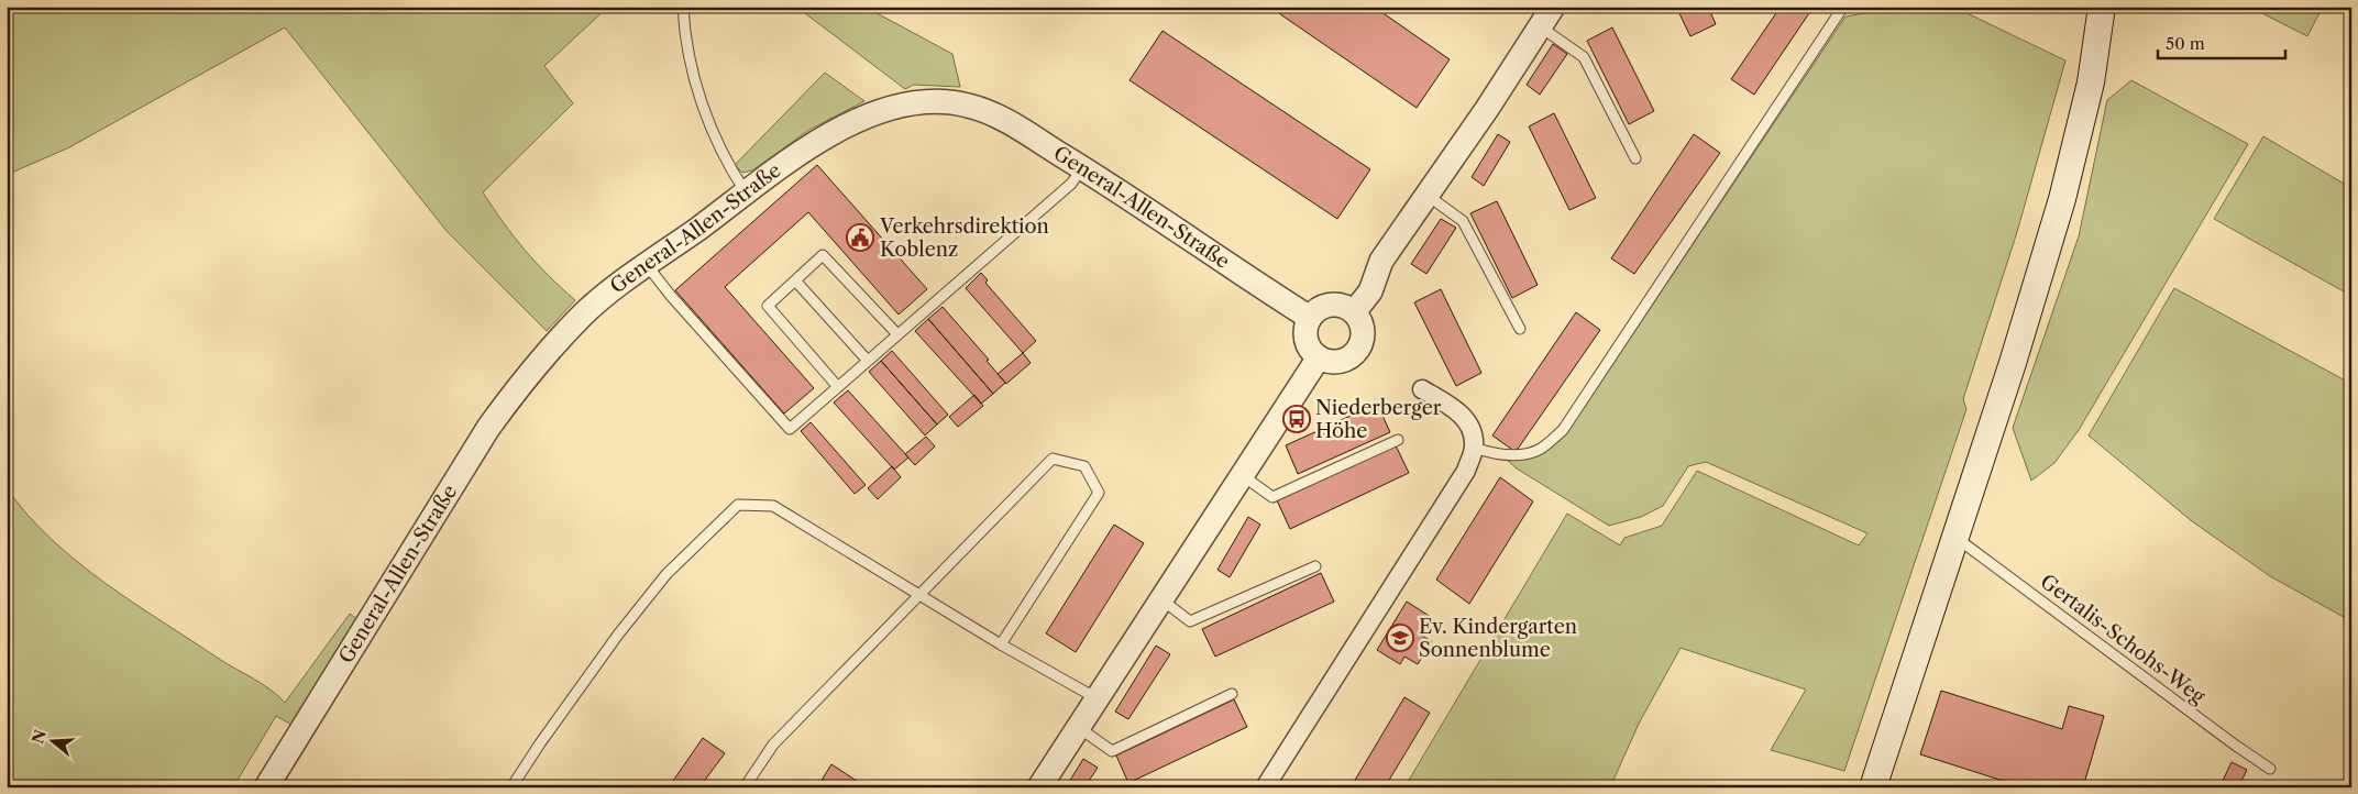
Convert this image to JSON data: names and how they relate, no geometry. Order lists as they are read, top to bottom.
{
  "streets": {
    "street": ["General-Allen-Straße"],
    "lane": ["Gertalis-Schohs-Weg"]
  },
  "places": {
    "public building": ["Verkehrsdirektion Koblenz"],
    "bus stop": ["Niederberger Höhe"],
    "school or university": ["Ev. Kindergarten Sonnenblume"]
  },
  "scale_bar": "50 m",
  "north": "left"
}
